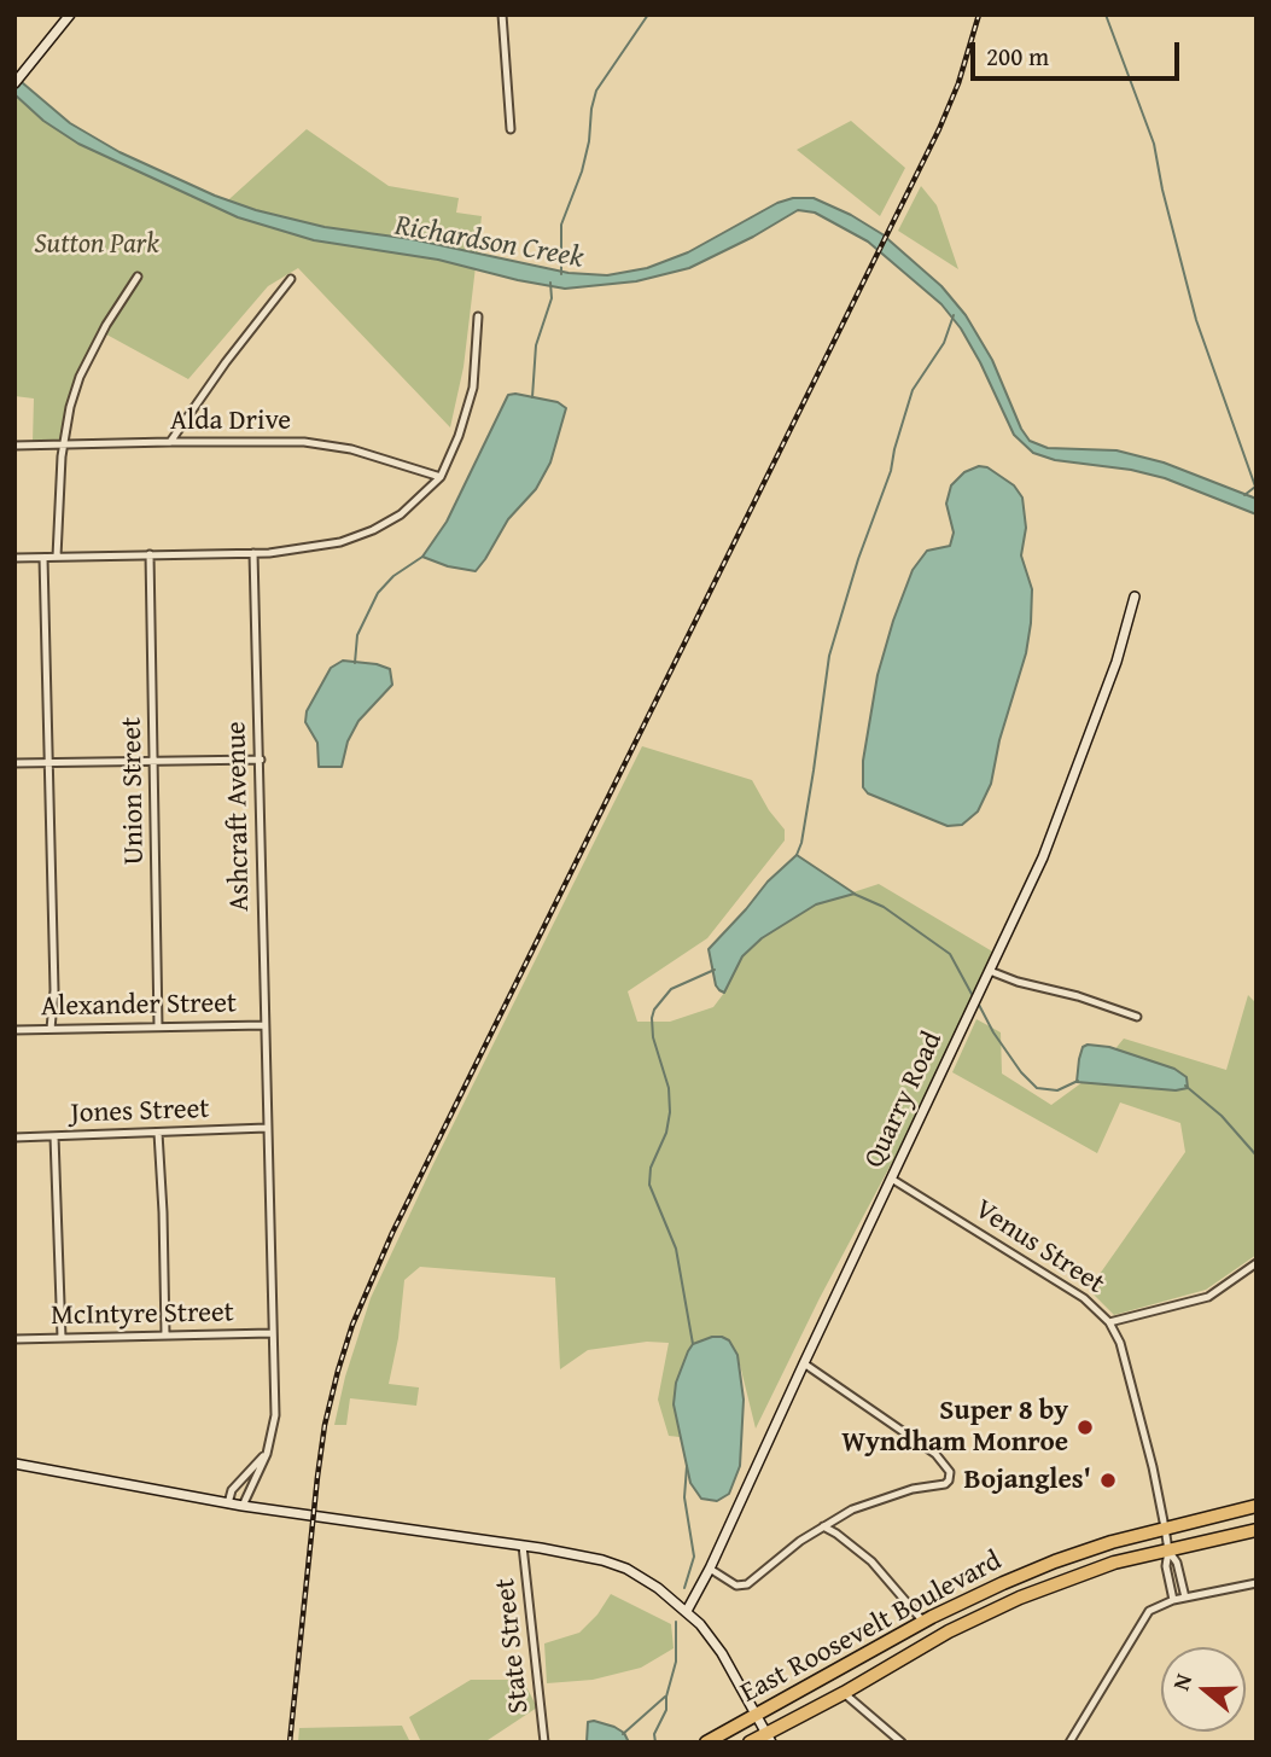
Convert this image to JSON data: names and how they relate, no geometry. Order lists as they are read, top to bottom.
{
  "streets": {
    "highway": ["East Roosevelt Boulevard"],
    "street": [
      "Alda Drive",
      "Union Street",
      "Ashcraft Avenue",
      "Alexander Street",
      "Quarry Road",
      "Jones Street",
      "Venus Street",
      "McIntyre Street",
      "State Street"
    ]
  },
  "crossings": [
    ["Union Street", "Alexander Street"],
    ["Ashcraft Avenue", "Alexander Street"],
    ["Ashcraft Avenue", "Jones Street"],
    ["Ashcraft Avenue", "McIntyre Street"],
    ["Quarry Road", "Venus Street"],
    ["Venus Street", "East Roosevelt Boulevard"]
  ],
  "water": ["Richardson Creek"],
  "parks": ["Sutton Park"],
  "places": ["Super 8 by Wyndham Monroe", "Bojangles'"],
  "scale_bar": "200 m",
  "north": "left"
}
